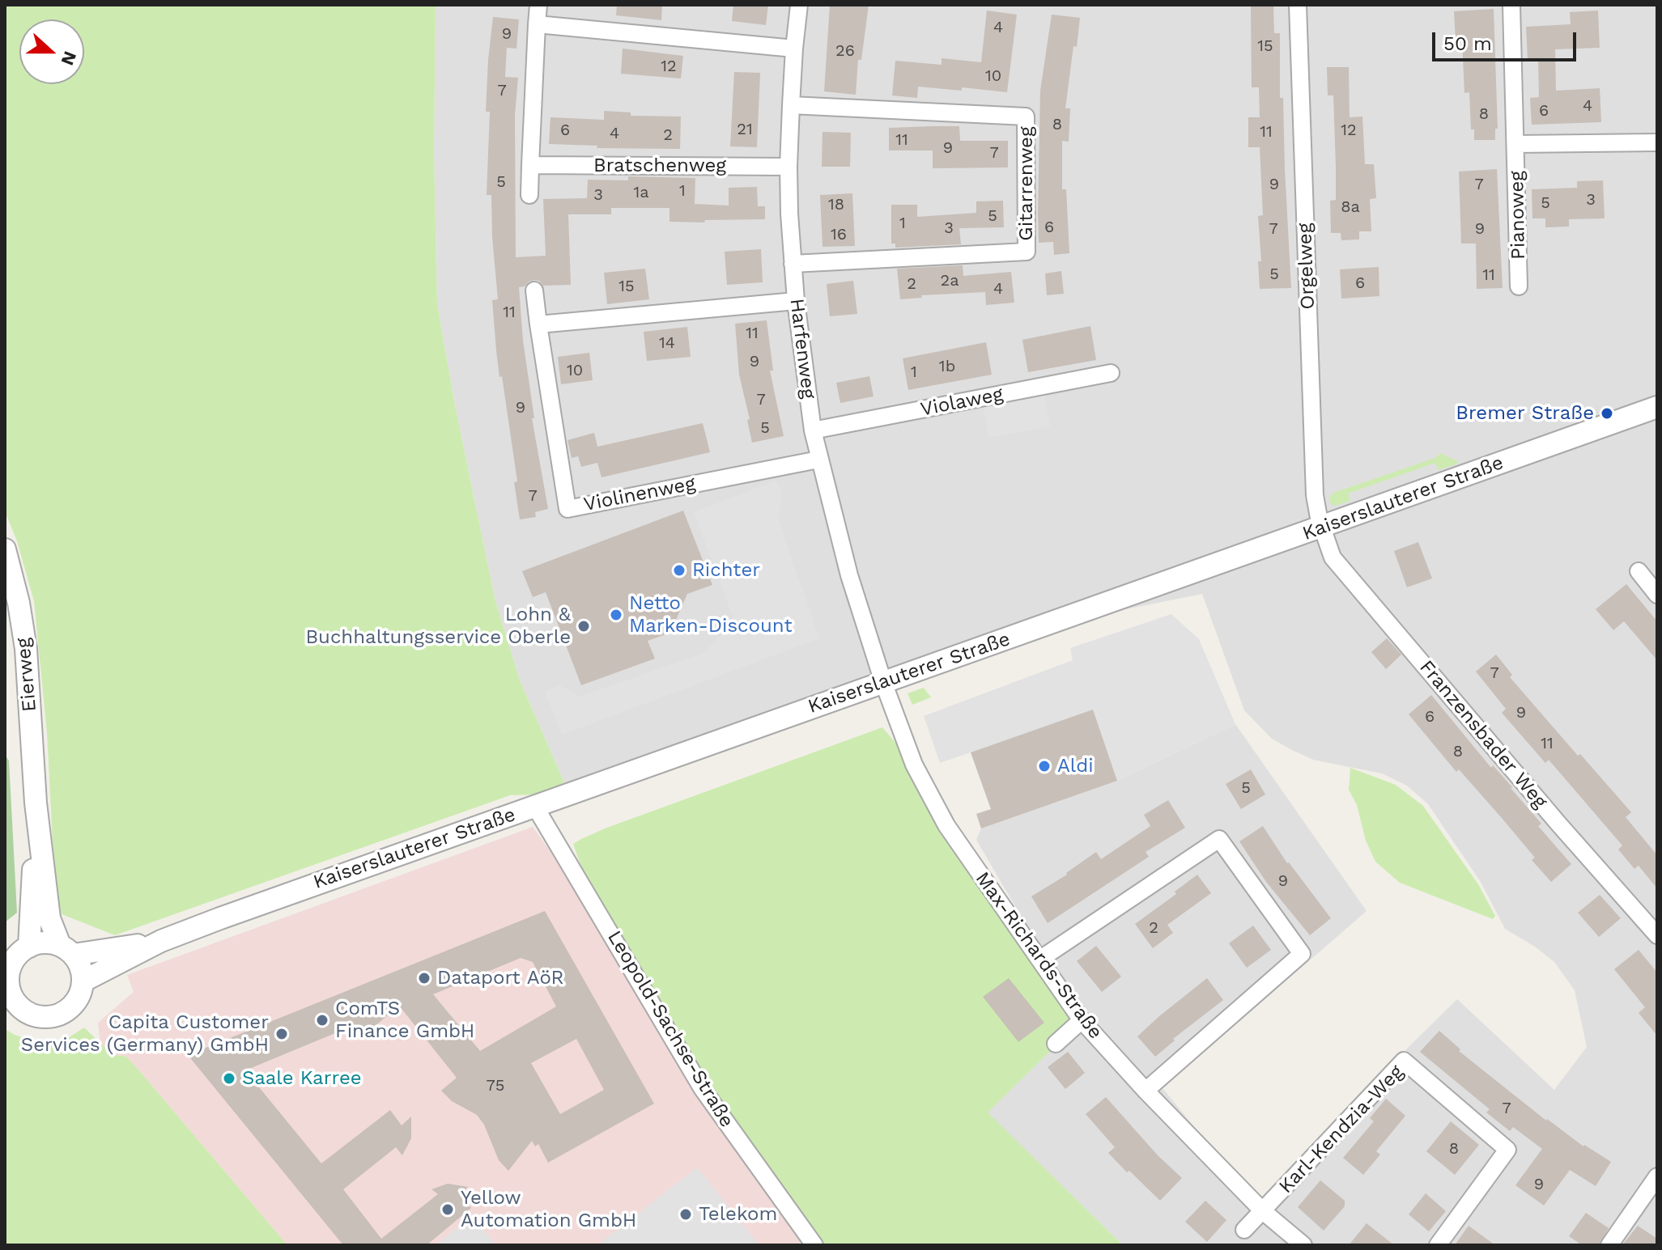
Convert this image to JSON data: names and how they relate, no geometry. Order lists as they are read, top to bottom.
{
  "streets": {
    "street": [
      "Bratschenweg",
      "Gitarrenweg",
      "Pianoweg",
      "Orgelweg",
      "Harfenweg",
      "Violaweg",
      "Violinenweg",
      "Kaiserslauterer Straße",
      "Eierweg",
      "Franzensbader Weg",
      "Max-Richards-Straße",
      "Leopold-Sachse-Straße",
      "Karl-Kendzia-Weg"
    ]
  },
  "crossings": [
    ["Bratschenweg", "Harfenweg"],
    ["Gitarrenweg", "Harfenweg"],
    ["Orgelweg", "Kaiserslauterer Straße"],
    ["Orgelweg", "Franzensbader Weg"],
    ["Harfenweg", "Violaweg"],
    ["Harfenweg", "Violinenweg"],
    ["Harfenweg", "Kaiserslauterer Straße"],
    ["Harfenweg", "Max-Richards-Straße"],
    ["Kaiserslauterer Straße", "Eierweg"],
    ["Kaiserslauterer Straße", "Franzensbader Weg"],
    ["Kaiserslauterer Straße", "Max-Richards-Straße"],
    ["Kaiserslauterer Straße", "Leopold-Sachse-Straße"],
    ["Max-Richards-Straße", "Karl-Kendzia-Weg"]
  ],
  "places": [
    "Bremer Straße",
    "Richter",
    "Netto Marken-Discount",
    "Lohn & Buchhaltungsservice Oberle",
    "Aldi",
    "Dataport AöR",
    "ComTS Finance GmbH",
    "Capita Customer Services (Germany) GmbH",
    "Saale Karree",
    "Yellow Automation GmbH",
    "Telekom"
  ],
  "house_numbers": [
    "4",
    "9",
    "15",
    "26",
    "12",
    "10",
    "7",
    "4",
    "6",
    "8",
    "8",
    "21",
    "6",
    "12",
    "11",
    "4",
    "2",
    "11",
    "9",
    "7",
    "5",
    "9",
    "7",
    "1",
    "1a",
    "3",
    "3",
    "5",
    "18",
    "8a",
    "5",
    "1",
    "6",
    "3",
    "7",
    "9",
    "16",
    "5",
    "11",
    "2a",
    "6",
    "2",
    "15",
    "4",
    "11",
    "11",
    "14",
    "9",
    "1b",
    "10",
    "1",
    "7",
    "9",
    "5",
    "7",
    "7",
    "9",
    "6",
    "11",
    "8",
    "5",
    "9",
    "2",
    "75",
    "7",
    "8",
    "9"
  ],
  "scale_bar": "50 m",
  "north": "right"
}
